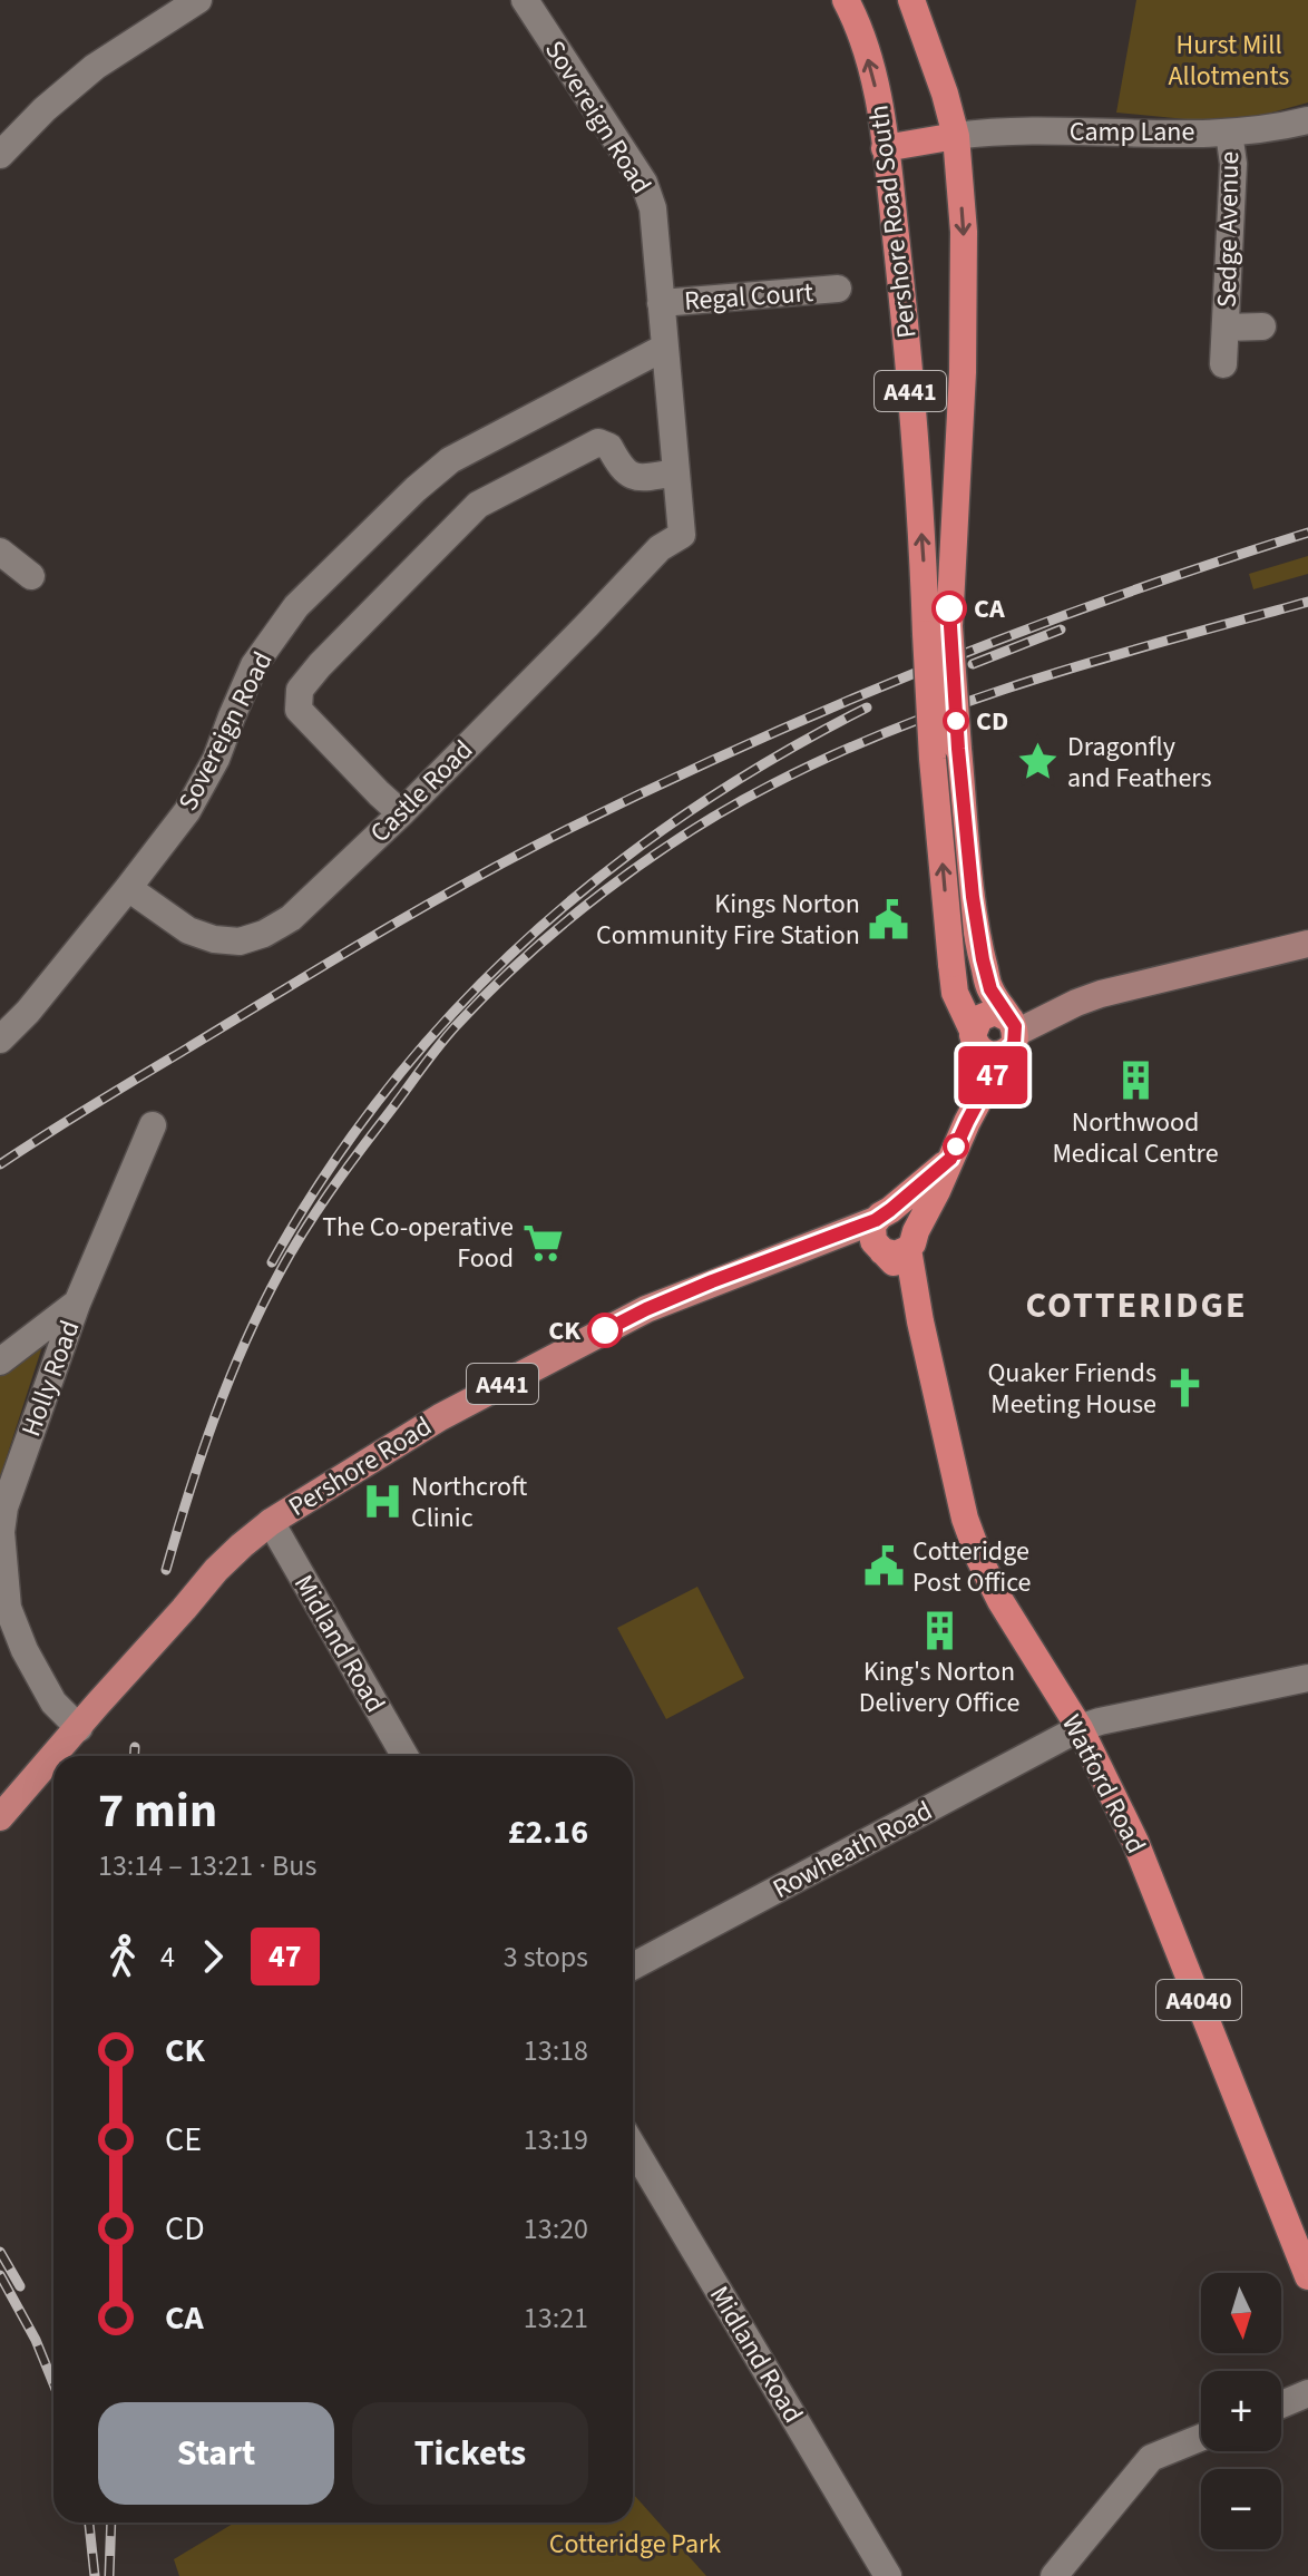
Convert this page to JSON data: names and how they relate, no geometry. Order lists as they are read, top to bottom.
{
  "streets": {
    "highway": [
      "Pershore Road South",
      "A441",
      "Pershore Road",
      "Watford Road",
      "A4040"
    ],
    "street": [
      "Sovereign Road",
      "Camp Lane",
      "Sedge Avenue",
      "Regal Court",
      "Castle Road",
      "Holly Road",
      "Midland Road",
      "Rowheath Road"
    ]
  },
  "crossings": [
    ["Sovereign Road", "Regal Court"],
    ["Sovereign Road", "Castle Road"],
    ["Camp Lane", "Sedge Avenue"],
    ["Camp Lane", "A441"],
    ["Pershore Road South", "A441"],
    ["Pershore Road South", "Pershore Road"],
    ["Holly Road", "Pershore Road"],
    ["Pershore Road", "Midland Road"],
    ["Pershore Road", "Watford Road"],
    ["Watford Road", "Rowheath Road"]
  ],
  "districts": ["COTTERIDGE"],
  "parks": ["Hurst Mill Allotments", "Cotteridge Park"],
  "places": {
    "other": ["CA", "CD", "CK"],
    "place": ["Dragonfly and Feathers"],
    "public building": ["Kings Norton Community Fire Station", "Cotteridge Post Office"],
    "building": ["Northwood Medical Centre", "King's Norton Delivery Office"],
    "supermarket": ["The Co-operative Food"],
    "church": ["Quaker Friends Meeting House"],
    "hospital": ["Northcroft Clinic"]
  },
  "lines": ["bus line 47"],
  "north": "bottom",
  "page": {
    "on_map": "47",
    "heading": ["7 min", "13:14 – 13:21 · Bus", "£2.16"],
    "legs": ["4", "47", "3 stops"],
    "list": [
      {
        "name": "CK",
        "value": "13:18"
      },
      {
        "name": "CE",
        "value": "13:19"
      },
      {
        "name": "CD",
        "value": "13:20"
      },
      {
        "name": "CA",
        "value": "13:21"
      }
    ],
    "map_buttons": ["+", "−"],
    "buttons": ["Start", "Tickets"]
  }
}
